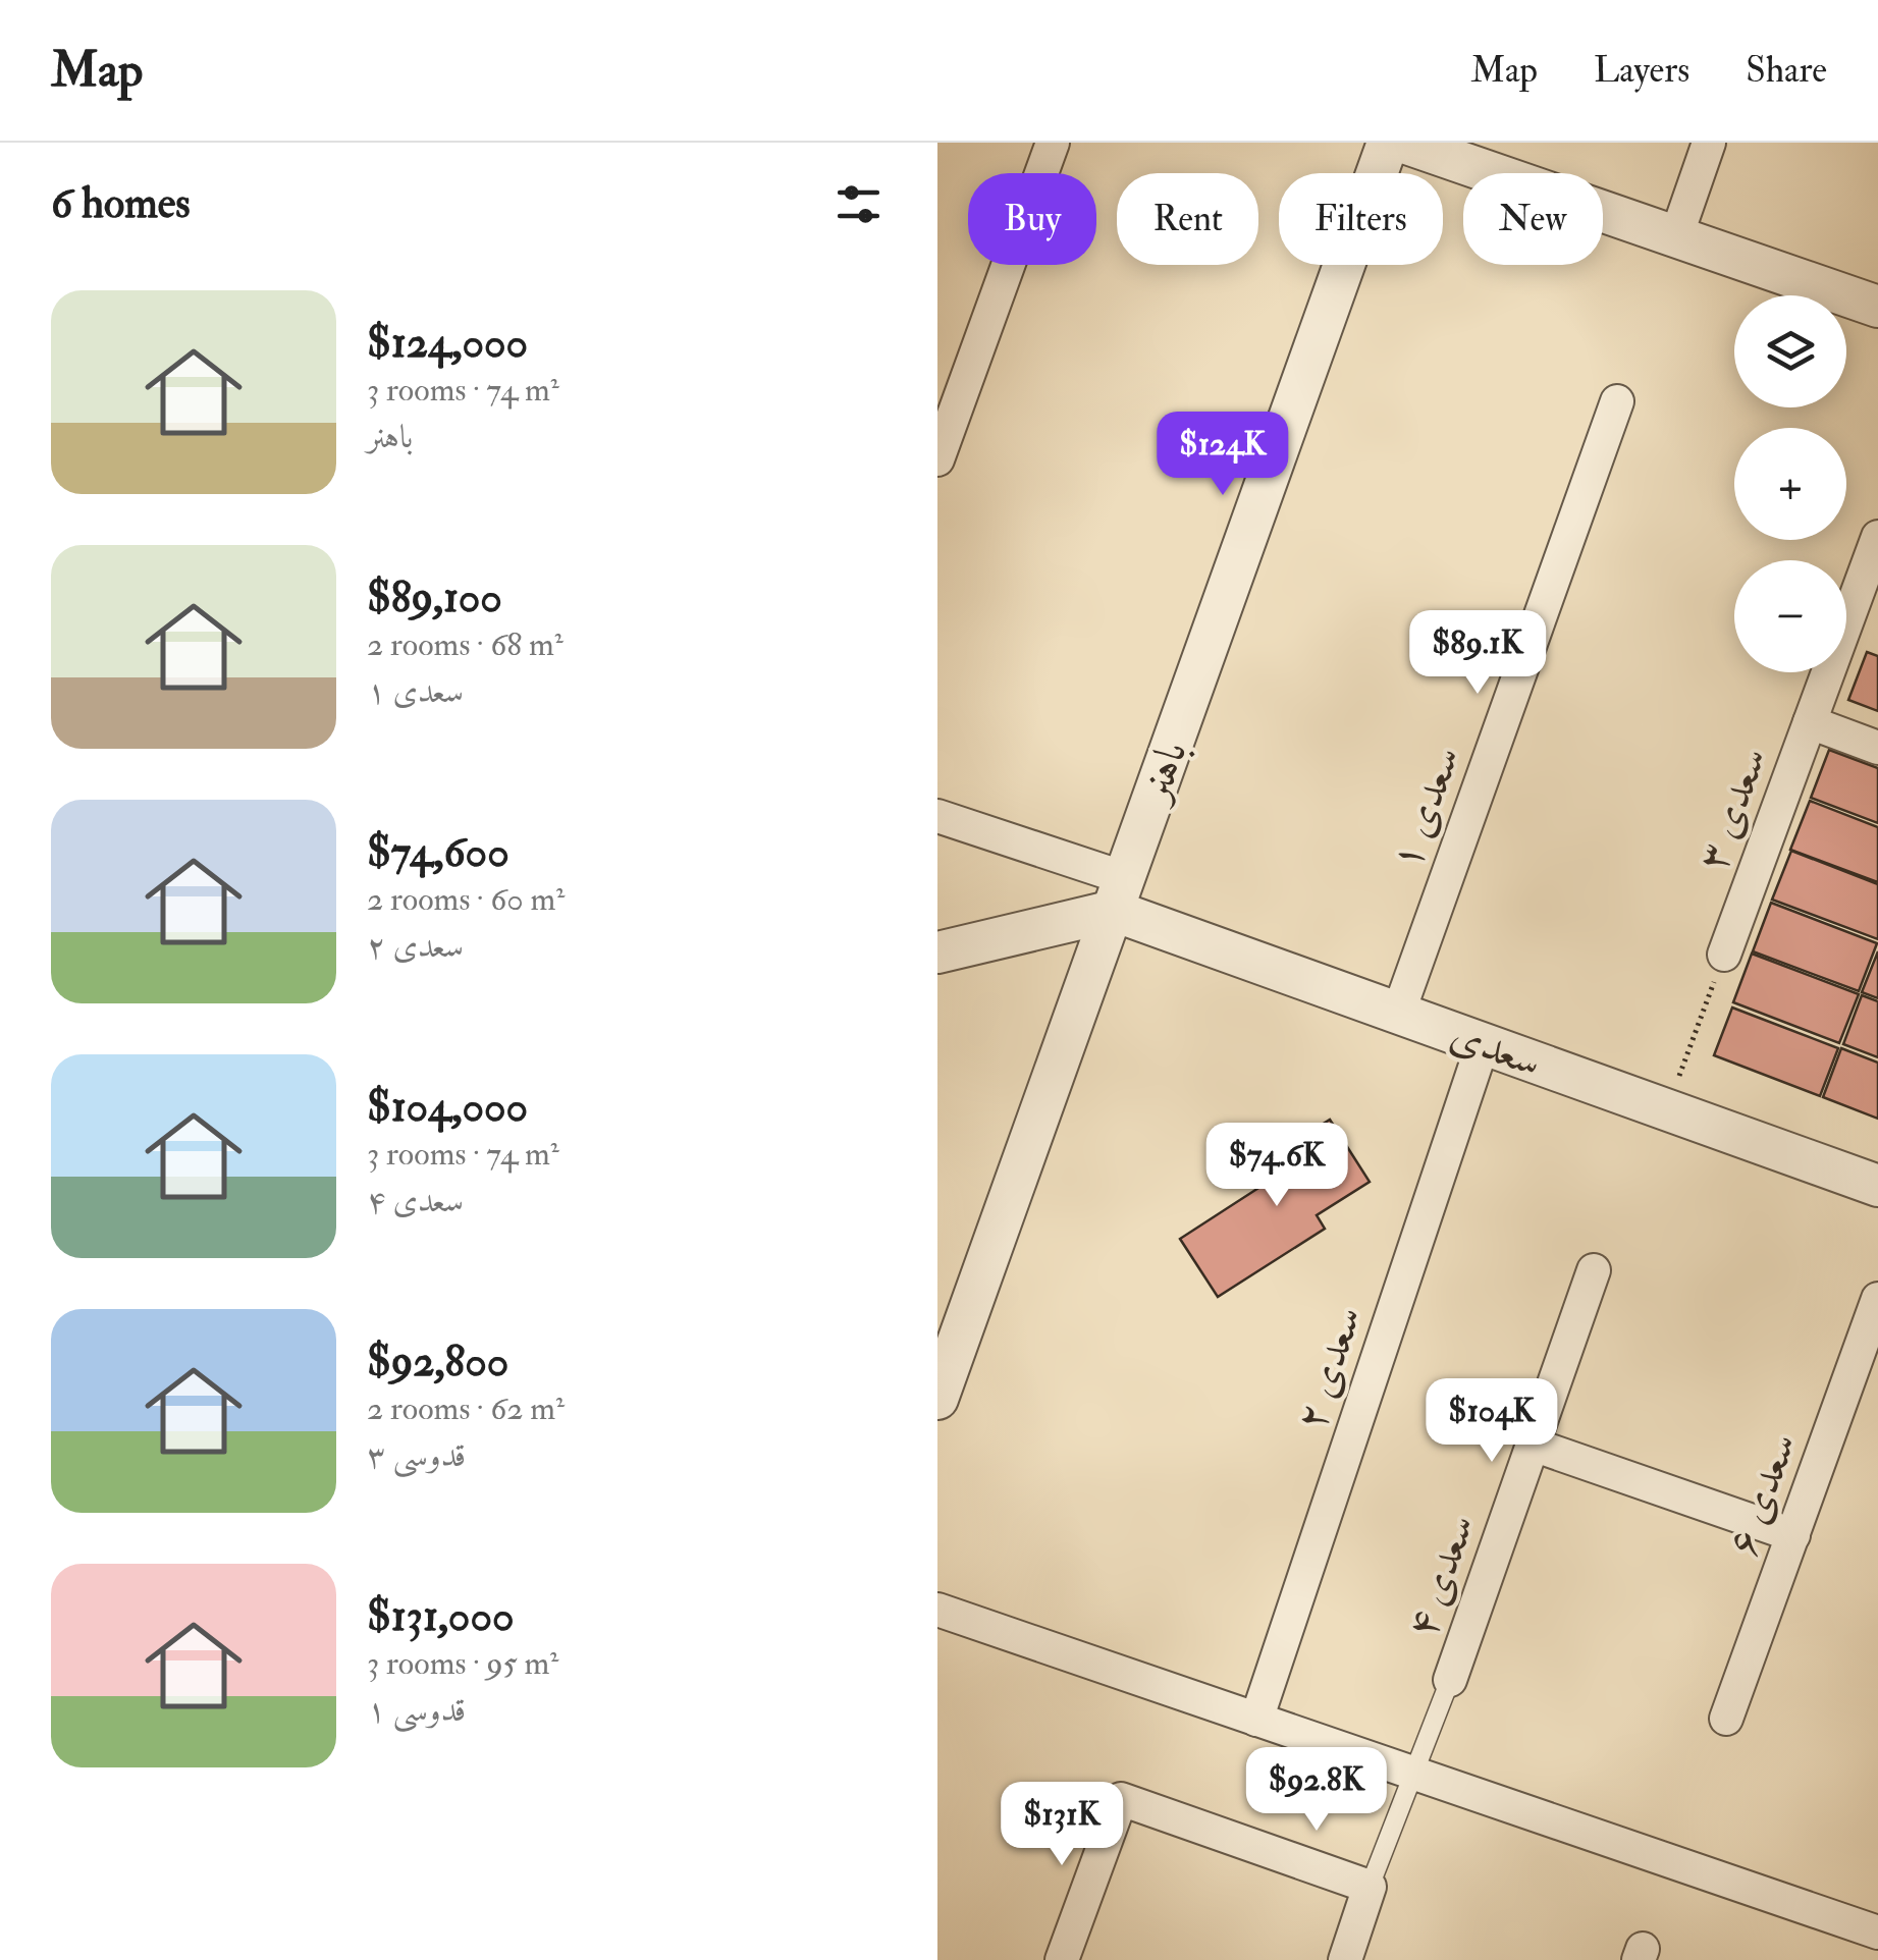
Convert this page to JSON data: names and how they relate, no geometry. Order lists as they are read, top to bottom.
{
  "streets": {
    "street": [
      "باهنر",
      "سعدی ۱",
      "سعدی ۳",
      "سعدی",
      "سعدی ۲",
      "سعدی ۶",
      "سعدی ۴"
    ]
  },
  "crossings": [
    ["باهنر", "سعدی"],
    ["سعدی ۱", "سعدی"],
    ["سعدی", "سعدی ۲"]
  ],
  "page": {
    "header": "Map",
    "nav": ["Map", "Layers", "Share"],
    "heading": "6 homes",
    "chip": [
      "Buy",
      "Rent",
      "Filters",
      "New"
    ],
    "list": [
      {
        "name": "$124,000",
        "note": "3 rooms · 74 m² · باهنر"
      },
      {
        "name": "$89,100",
        "note": "2 rooms · 68 m² · سعدی ۱"
      },
      {
        "name": "$74,600",
        "note": "2 rooms · 60 m² · سعدی ۲"
      },
      {
        "name": "$104,000",
        "note": "3 rooms · 74 m² · سعدی ۴"
      },
      {
        "name": "$92,800",
        "note": "2 rooms · 62 m² · قدوسی ۳"
      },
      {
        "name": "$131,000",
        "note": "3 rooms · 95 m² · قدوسی ۱"
      }
    ],
    "map_buttons": ["+", "−"],
    "price": [
      "$124K",
      "$89.1K",
      "$74.6K",
      "$104K",
      "$92.8K",
      "$131K"
    ]
  }
}
